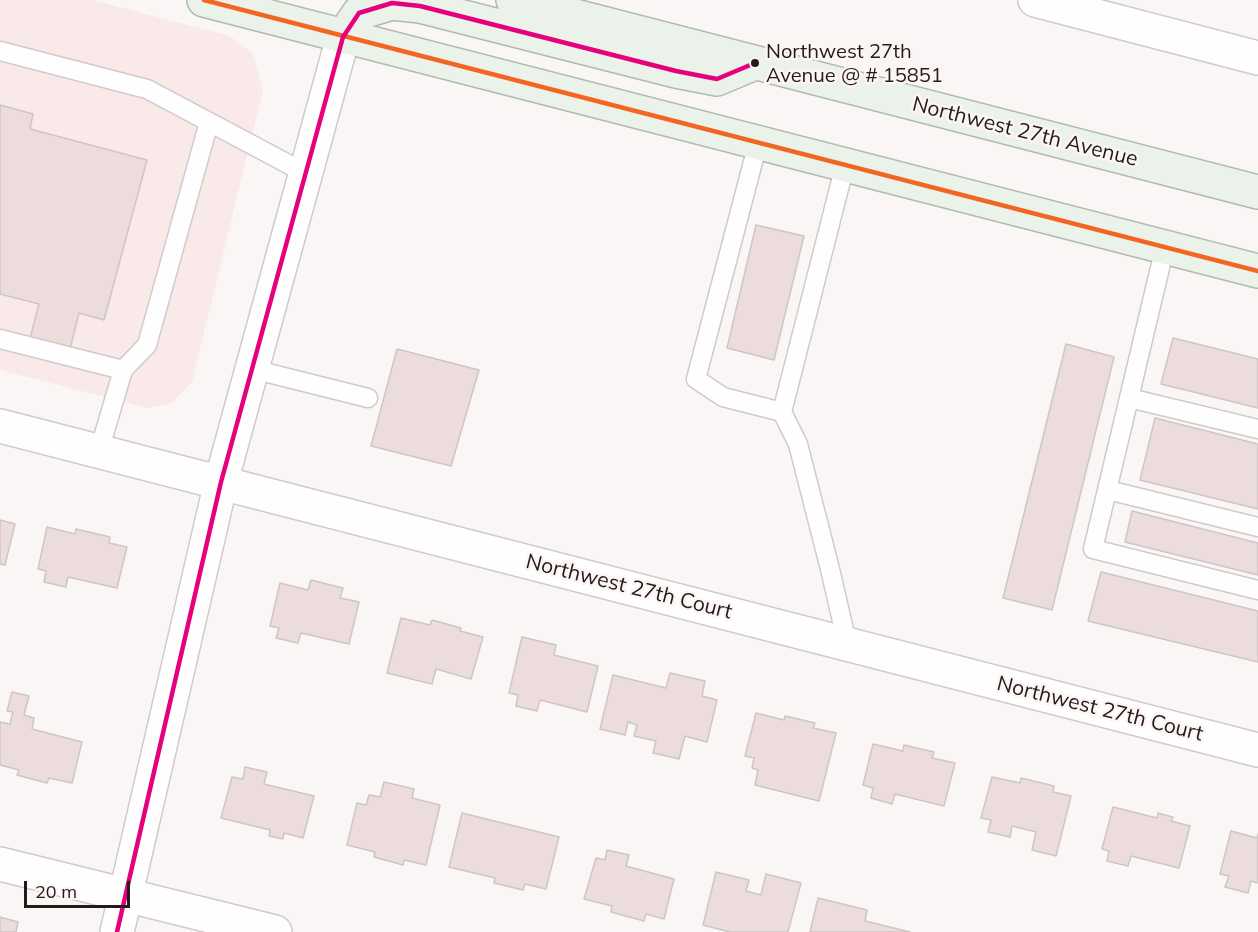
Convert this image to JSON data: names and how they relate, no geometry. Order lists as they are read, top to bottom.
{
  "streets": {
    "main road": ["Northwest 27th Avenue"],
    "street": ["Northwest 27th Court"]
  },
  "places": ["Northwest 27th Avenue @ # 15851"],
  "scale_bar": "20 m"
}
